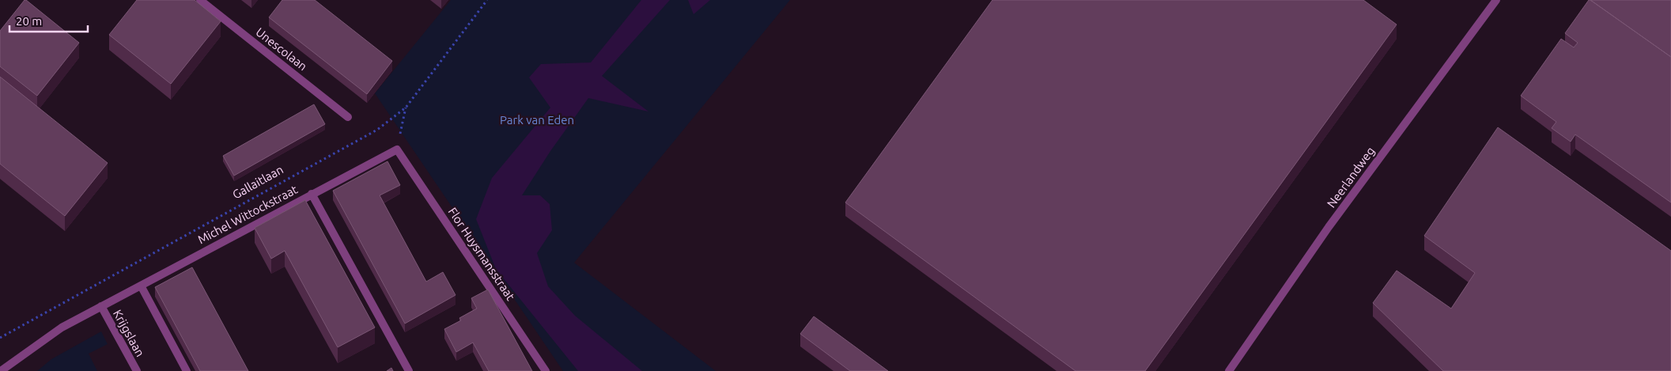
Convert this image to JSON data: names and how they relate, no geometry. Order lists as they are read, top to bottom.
{
  "streets": {
    "street": [
      "Unescolaan",
      "Neerlandweg",
      "Michel Wittockstraat",
      "Flor Huysmansstraat",
      "Krijgslaan"
    ],
    "path": ["Gallaitlaan"]
  },
  "crossings": [
    ["Michel Wittockstraat", "Krijgslaan"]
  ],
  "parks": ["Park van Eden"],
  "scale_bar": "20 m"
}
